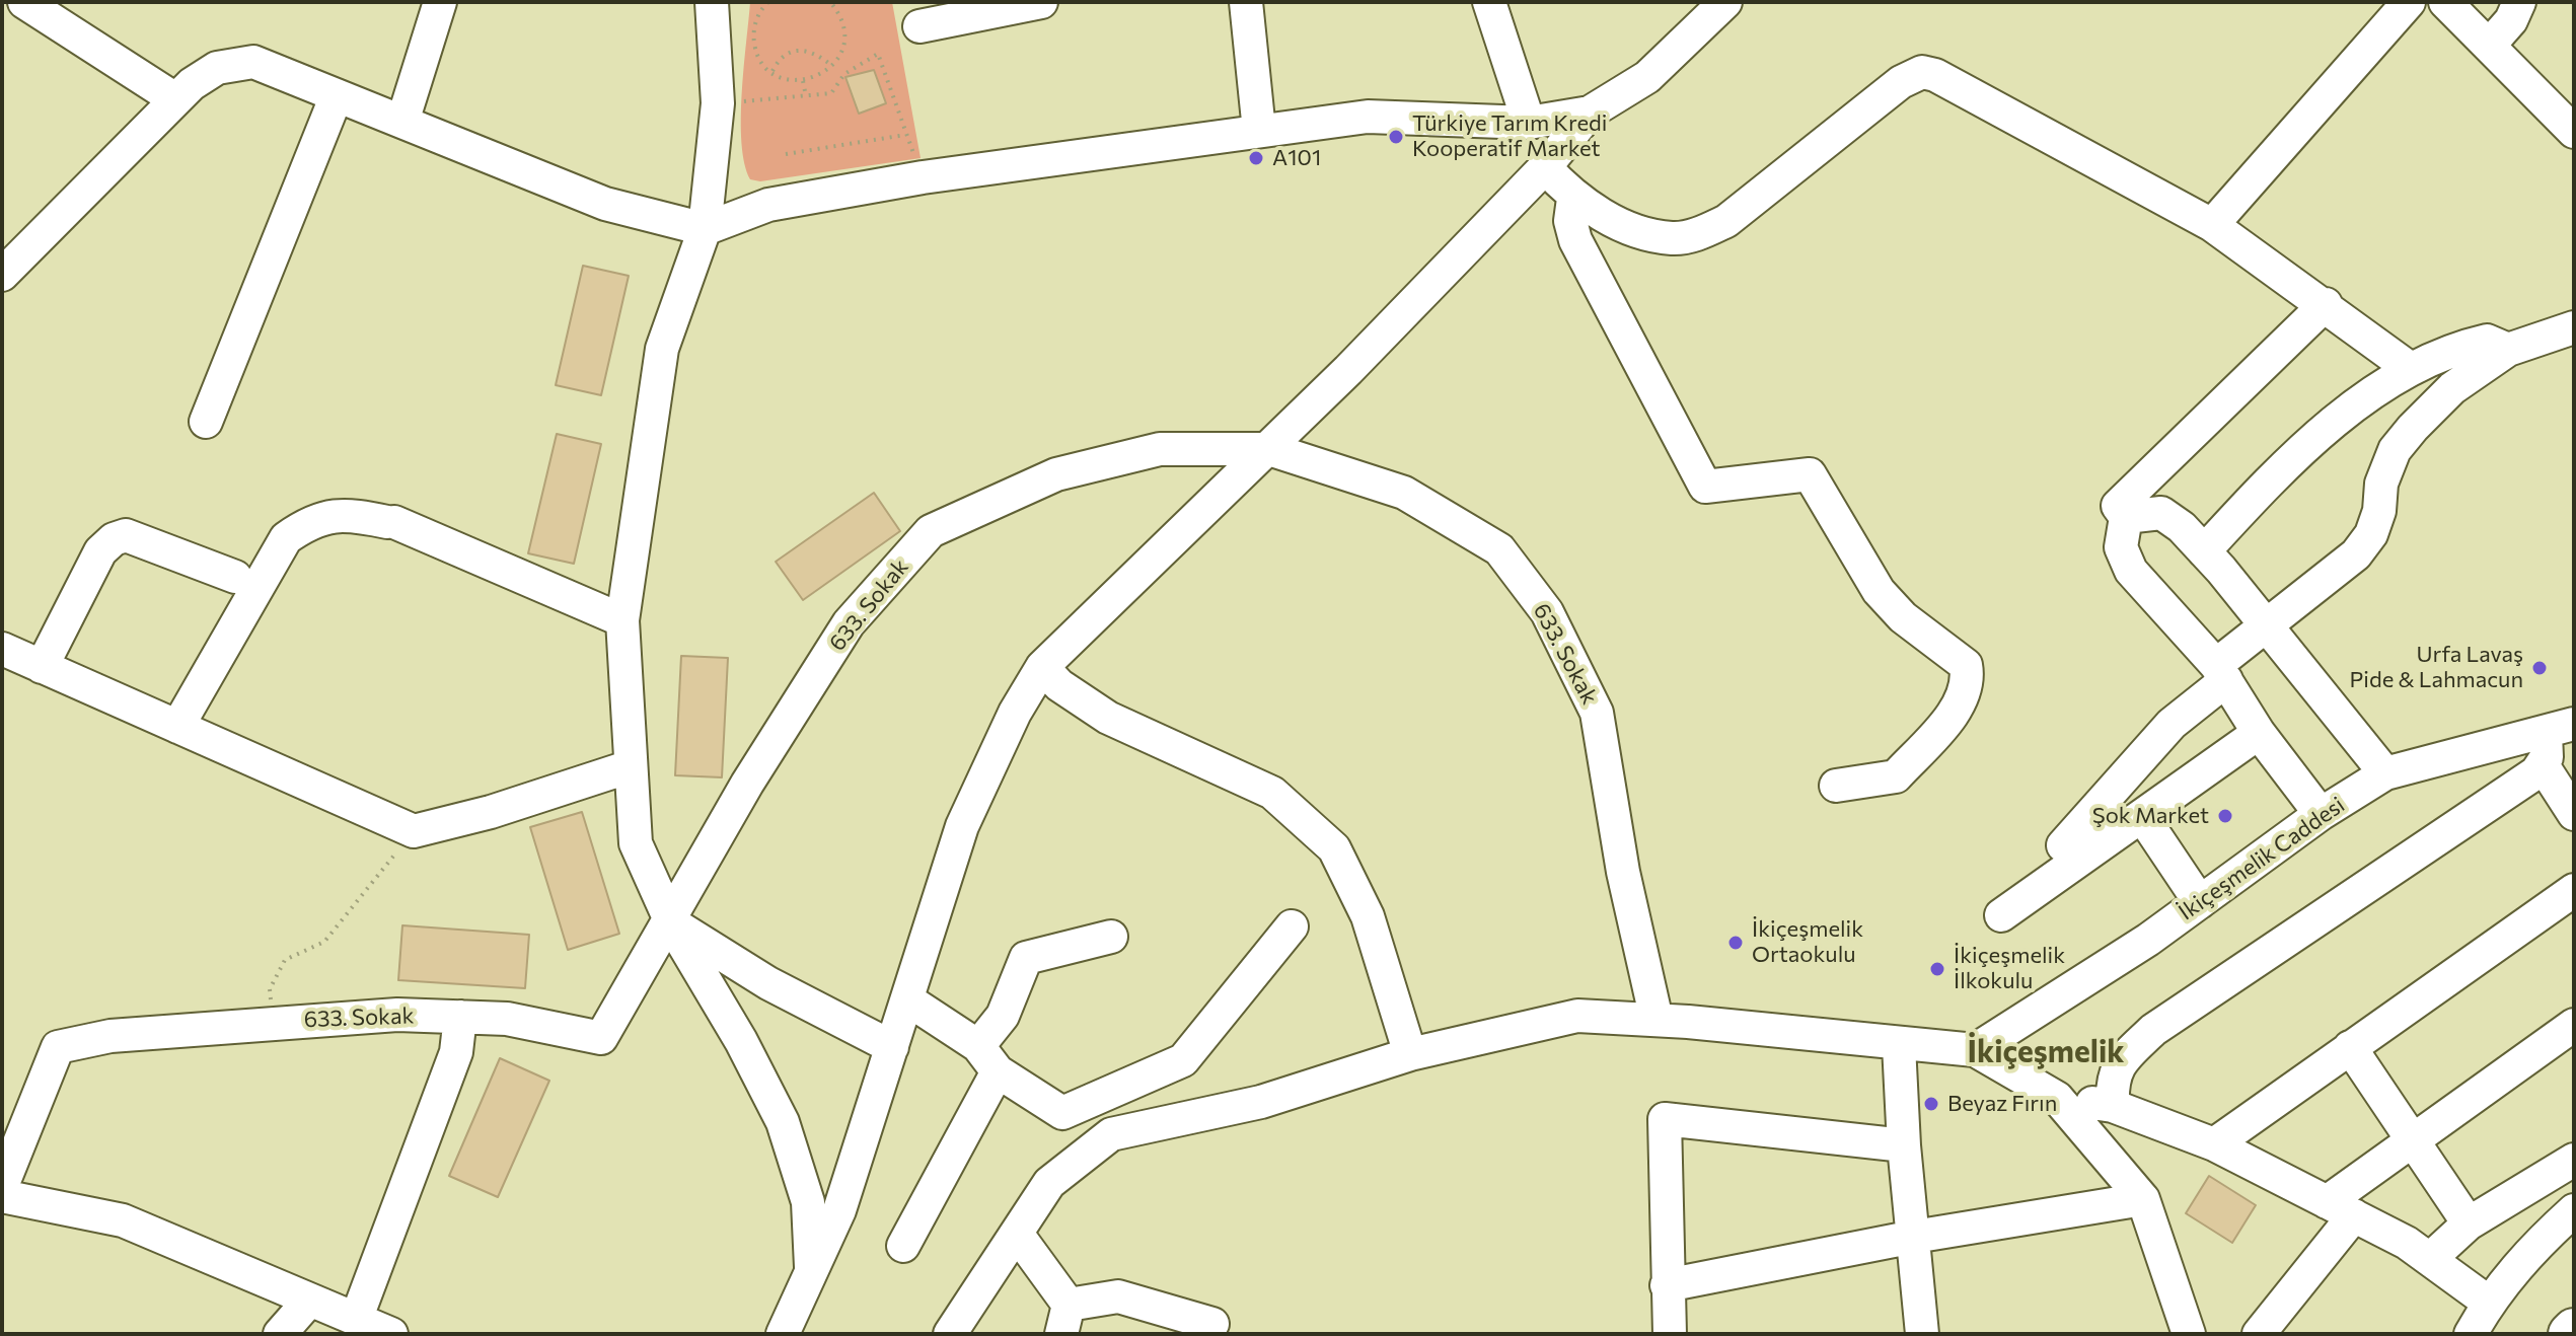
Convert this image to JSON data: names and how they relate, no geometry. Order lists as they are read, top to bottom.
{
  "streets": {
    "street": ["633. Sokak", "İkiçeşmelik Caddesi"]
  },
  "districts": ["İkiçeşmelik"],
  "places": [
    "Türkiye Tarım Kredi Kooperatif Market",
    "A101",
    "Urfa Lavaş Pide & Lahmacun",
    "Şok Market",
    "İkiçeşmelik Ortaokulu",
    "İkiçeşmelik İlkokulu",
    "Beyaz Fırın"
  ]
}
